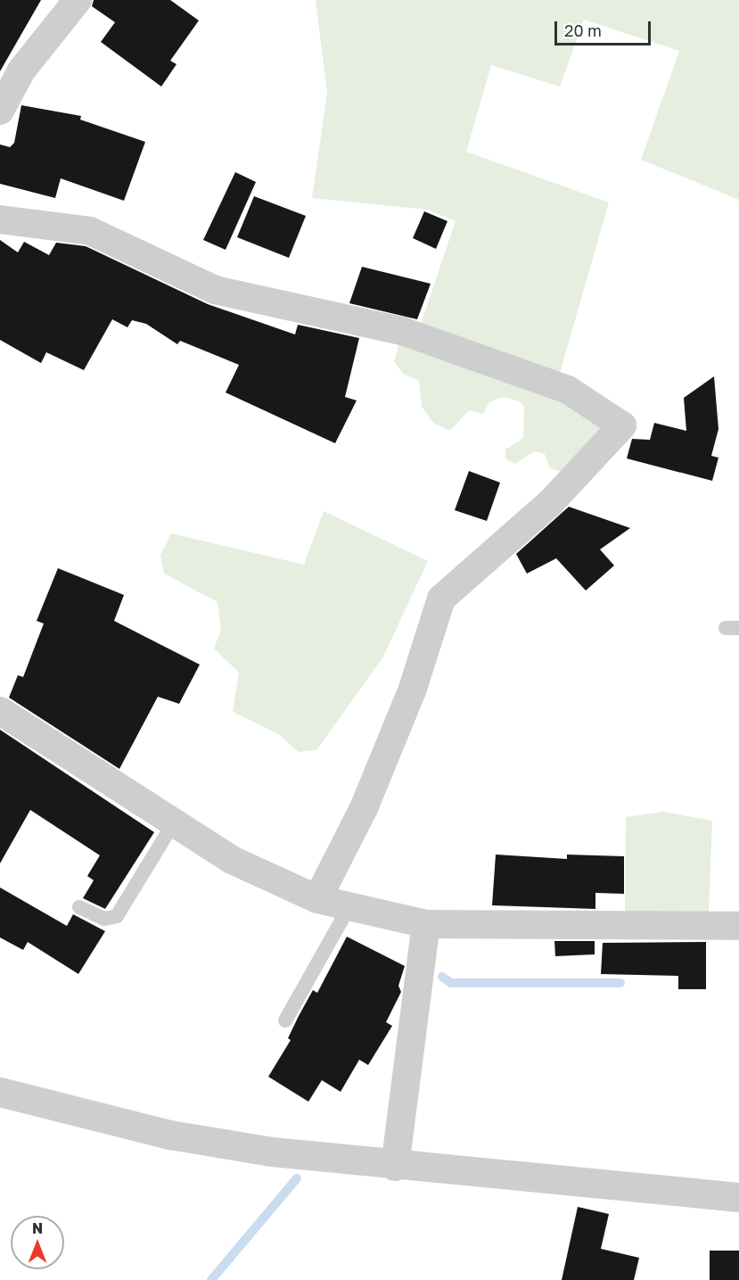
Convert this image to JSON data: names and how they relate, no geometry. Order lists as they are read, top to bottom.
{
  "scale_bar": "20 m",
  "north": "top"
}
